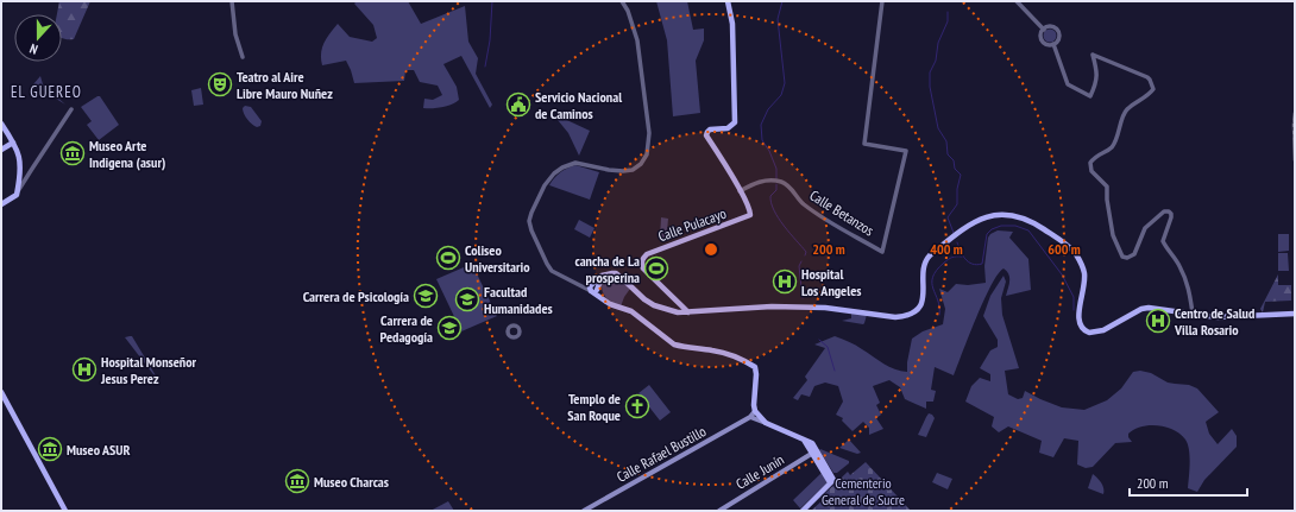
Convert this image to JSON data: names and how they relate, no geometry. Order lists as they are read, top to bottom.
{
  "streets": {
    "main road": ["Calle Pulacayo", "Calle Rafael Bustillo", "Calle Junín"],
    "street": ["Calle Betanzos"]
  },
  "crossings": [
    ["Calle Betanzos", "Calle Pulacayo"]
  ],
  "districts": ["EL GUEREO"],
  "parks": ["Cementerio General de Sucre"],
  "places": {
    "theatre": ["Teatro al Aire Libre Mauro Nuñez"],
    "public building": ["Servicio Nacional de Caminos"],
    "museum": ["Museo Arte Indigena (asur)", "Museo ASUR", "Museo Charcas"],
    "sports": ["Coliseo Universitario", "cancha de La prosperina"],
    "hospital": ["Hospital Los Angeles", "Centro de Salud Villa Rosario", "Hospital Monseñor Jesus Perez"],
    "school or university": ["Carrera de Psicología", "Facultad Humanidades", "Carrera de Pedagogía"],
    "church": ["Templo de San Roque"]
  },
  "scale_bar": "200 m",
  "north": "bottom",
  "rings": ["200 m", "400 m", "600 m"]
}
